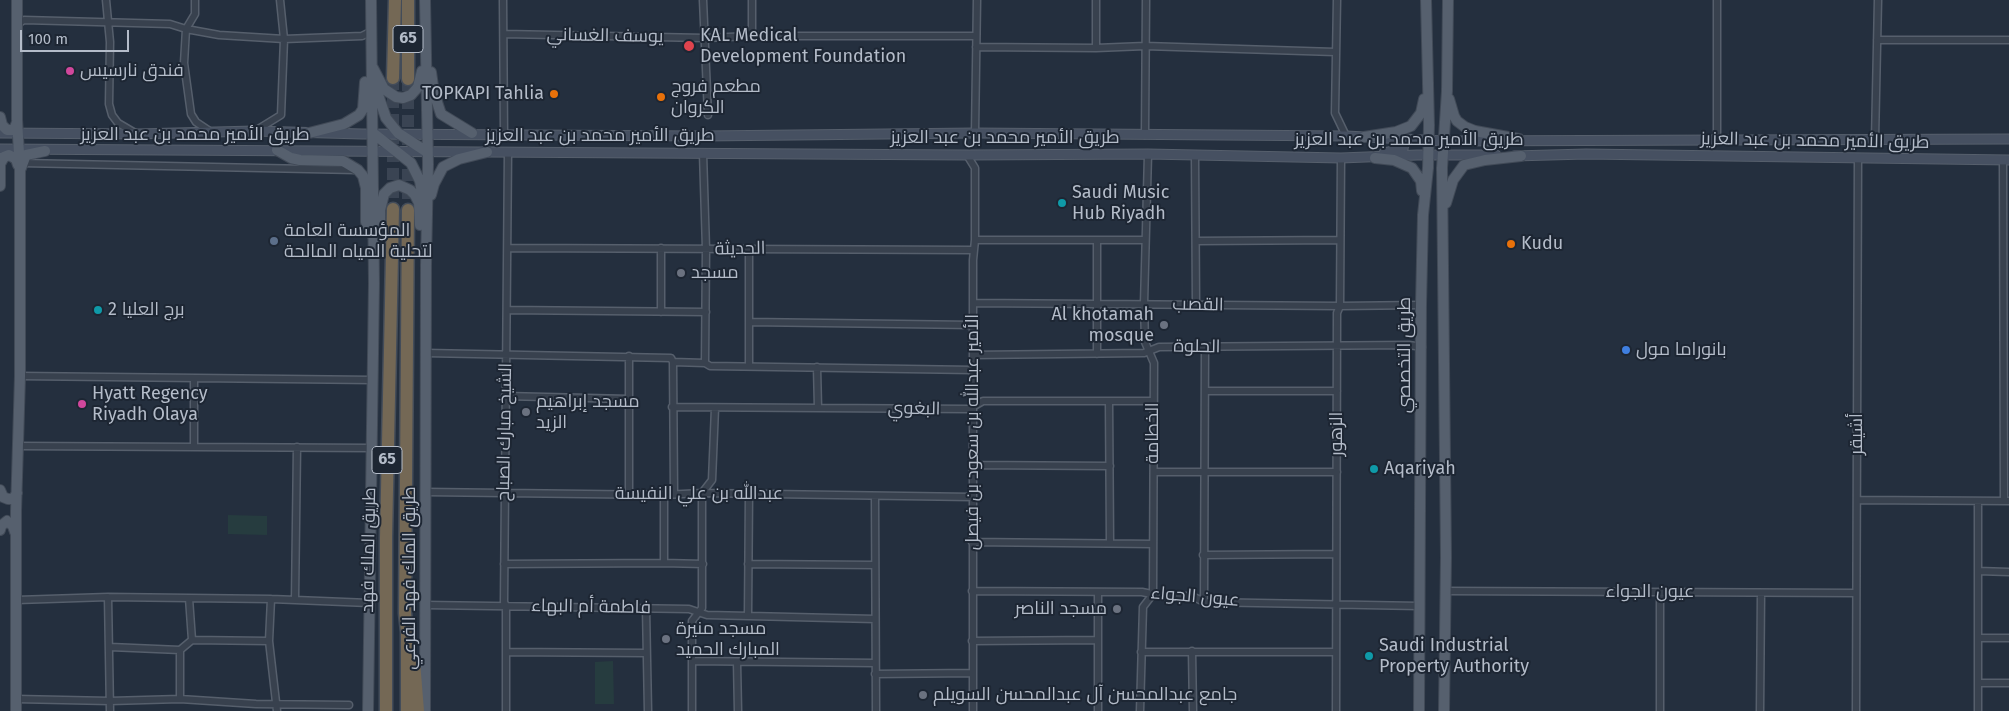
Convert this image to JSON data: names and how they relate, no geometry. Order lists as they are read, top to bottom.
{
  "streets": {
    "highway": ["65", "طريق الملك فهد"],
    "main road": ["طريق الأمير محمد بن عبد العزيز", "طريق التخصصي", "طريق الملك فهد الفرعي"],
    "street": [
      "يوسف الغساني",
      "الحديثة",
      "القصب",
      "الحلوة",
      "البغوي",
      "الشيخ مبارك الصباح",
      "الأمير عبدالله بن سعود بن فيصل",
      "الخطامة",
      "الزهور",
      "أشيقر",
      "عبدالله بن علي النفيسة",
      "عيون الجواء",
      "فاطمة أم البهاء"
    ]
  },
  "crossings": [
    ["طريق الأمير محمد بن عبد العزيز", "طريق التخصصي"],
    ["طريق الأمير محمد بن عبد العزيز", "الشيخ مبارك الصباح"],
    ["طريق الأمير محمد بن عبد العزيز", "الأمير عبدالله بن سعود بن فيصل"],
    ["طريق الأمير محمد بن عبد العزيز", "الخطامة"],
    ["طريق الأمير محمد بن عبد العزيز", "الزهور"],
    ["طريق الأمير محمد بن عبد العزيز", "أشيقر"],
    ["الحديثة", "الشيخ مبارك الصباح"],
    ["الحديثة", "الأمير عبدالله بن سعود بن فيصل"],
    ["القصب", "طريق التخصصي"],
    ["القصب", "الأمير عبدالله بن سعود بن فيصل"],
    ["القصب", "الخطامة"],
    ["القصب", "الزهور"],
    ["الحلوة", "طريق التخصصي"],
    ["الحلوة", "الأمير عبدالله بن سعود بن فيصل"],
    ["الحلوة", "الخطامة"],
    ["الحلوة", "الزهور"],
    ["طريق التخصصي", "عيون الجواء"],
    ["البغوي", "الأمير عبدالله بن سعود بن فيصل"],
    ["البغوي", "الخطامة"],
    ["الشيخ مبارك الصباح", "عبدالله بن علي النفيسة"],
    ["الشيخ مبارك الصباح", "فاطمة أم البهاء"],
    ["الأمير عبدالله بن سعود بن فيصل", "عبدالله بن علي النفيسة"],
    ["الأمير عبدالله بن سعود بن فيصل", "عيون الجواء"],
    ["الخطامة", "عيون الجواء"],
    ["الزهور", "عيون الجواء"],
    ["أشيقر", "عيون الجواء"],
    ["عبدالله بن علي النفيسة", "طريق الملك فهد الفرعي"],
    ["طريق الملك فهد الفرعي", "فاطمة أم البهاء"]
  ],
  "places": [
    "KAL Medical Development Foundation",
    "فندق نارسيس",
    "TOPKAPI Tahlia",
    "مطعم فروج الكروان",
    "Saudi Music Hub Riyadh",
    "المؤسسة العامة لتحلية المياه المالحة",
    "Kudu",
    "مسجد",
    "برج العليا 2",
    "Al khotamah mosque",
    "بانوراما مول",
    "Hyatt Regency Riyadh Olaya",
    "مسجد إبراهيم الزيد",
    "Aqariyah",
    "مسجد الناصر",
    "مسجد منيرة المبارك الحميد",
    "Saudi Industrial Property Authority",
    "جامع عبدالمحسن آل عبدالمحسن السويلم"
  ],
  "scale_bar": "100 m"
}
